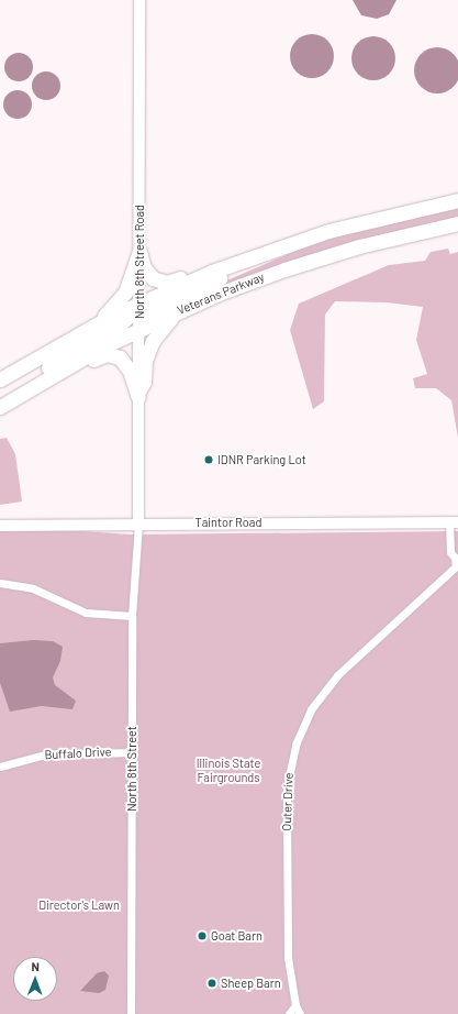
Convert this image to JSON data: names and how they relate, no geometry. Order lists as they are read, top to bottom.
{
  "streets": {
    "highway": ["Veterans Parkway"],
    "street": [
      "North 8th Street Road",
      "Taintor Road",
      "Buffalo Drive",
      "North 8th Street",
      "Outer Drive"
    ]
  },
  "crossings": [
    ["North 8th Street Road", "Veterans Parkway"],
    ["North 8th Street Road", "Taintor Road"],
    ["North 8th Street Road", "North 8th Street"],
    ["Taintor Road", "North 8th Street"],
    ["Taintor Road", "Outer Drive"],
    ["Buffalo Drive", "North 8th Street"]
  ],
  "parks": ["Illinois State Fairgrounds", "Director's Lawn"],
  "places": ["IDNR Parking Lot", "Goat Barn", "Sheep Barn"],
  "north": "top"
}
